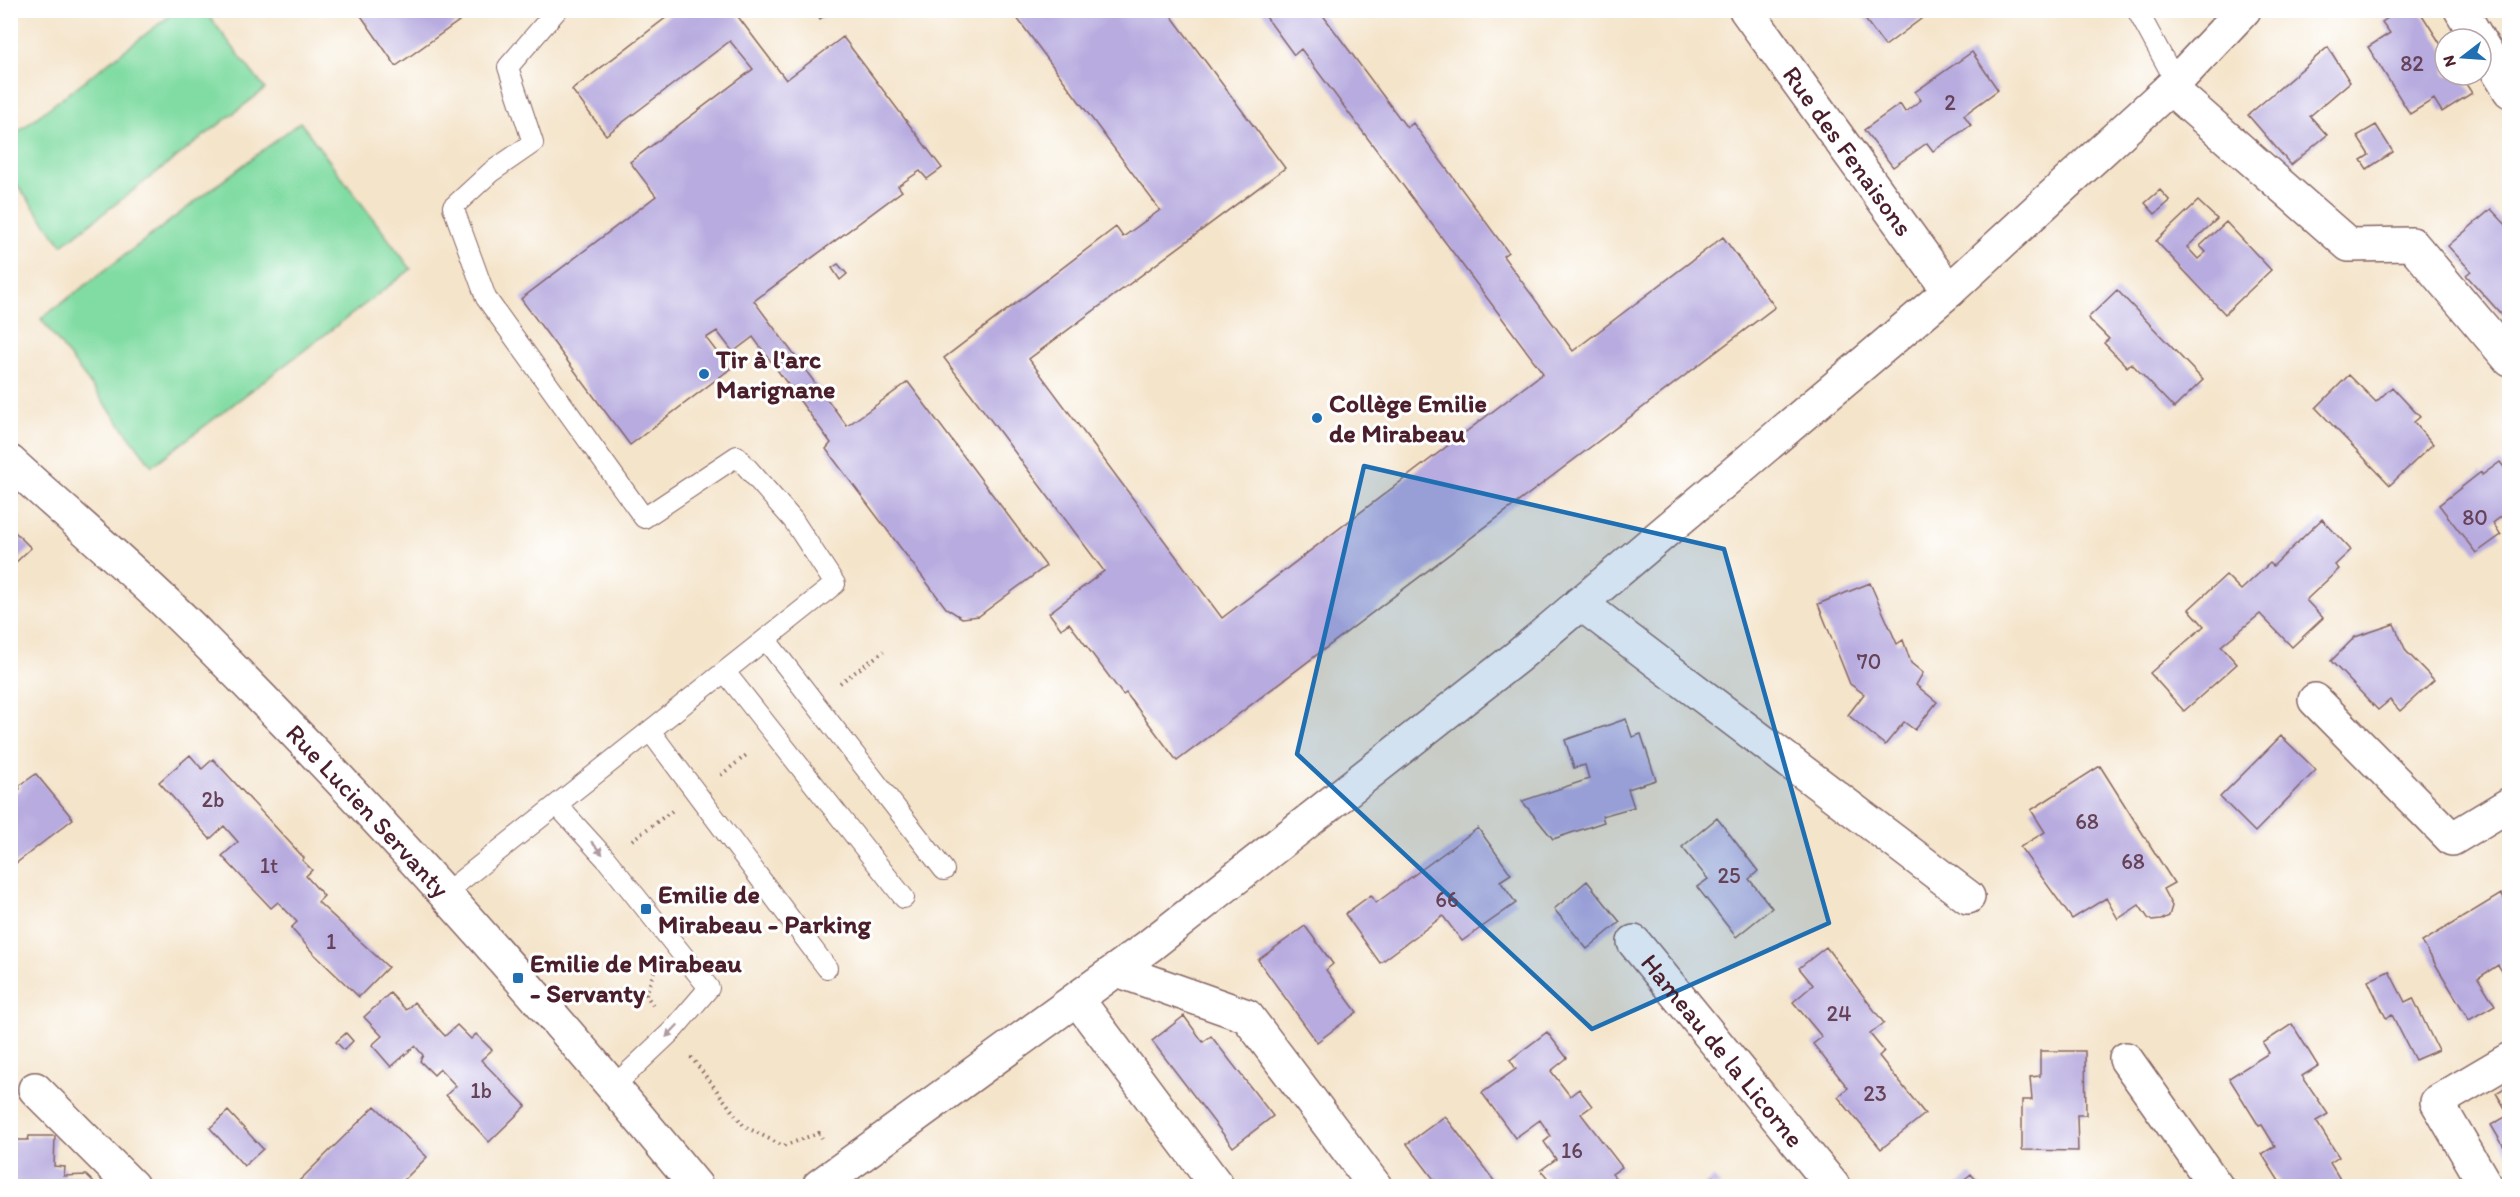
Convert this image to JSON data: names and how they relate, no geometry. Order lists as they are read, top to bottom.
{
  "streets": {
    "street": ["Rue des Fenaisons", "Rue Lucien Servanty", "Hameau de la Licorne"]
  },
  "places": {
    "other": ["Tir à l'arc Marignane", "Collège Emilie de Mirabeau"],
    "transit": ["Emilie de Mirabeau - Parking", "Emilie de Mirabeau - Servanty"]
  },
  "house_numbers": [
    "82",
    "2",
    "80",
    "70",
    "2b",
    "68",
    "68",
    "1t",
    "25",
    "66",
    "1",
    "24",
    "1b",
    "23",
    "16"
  ],
  "north": "left"
}
